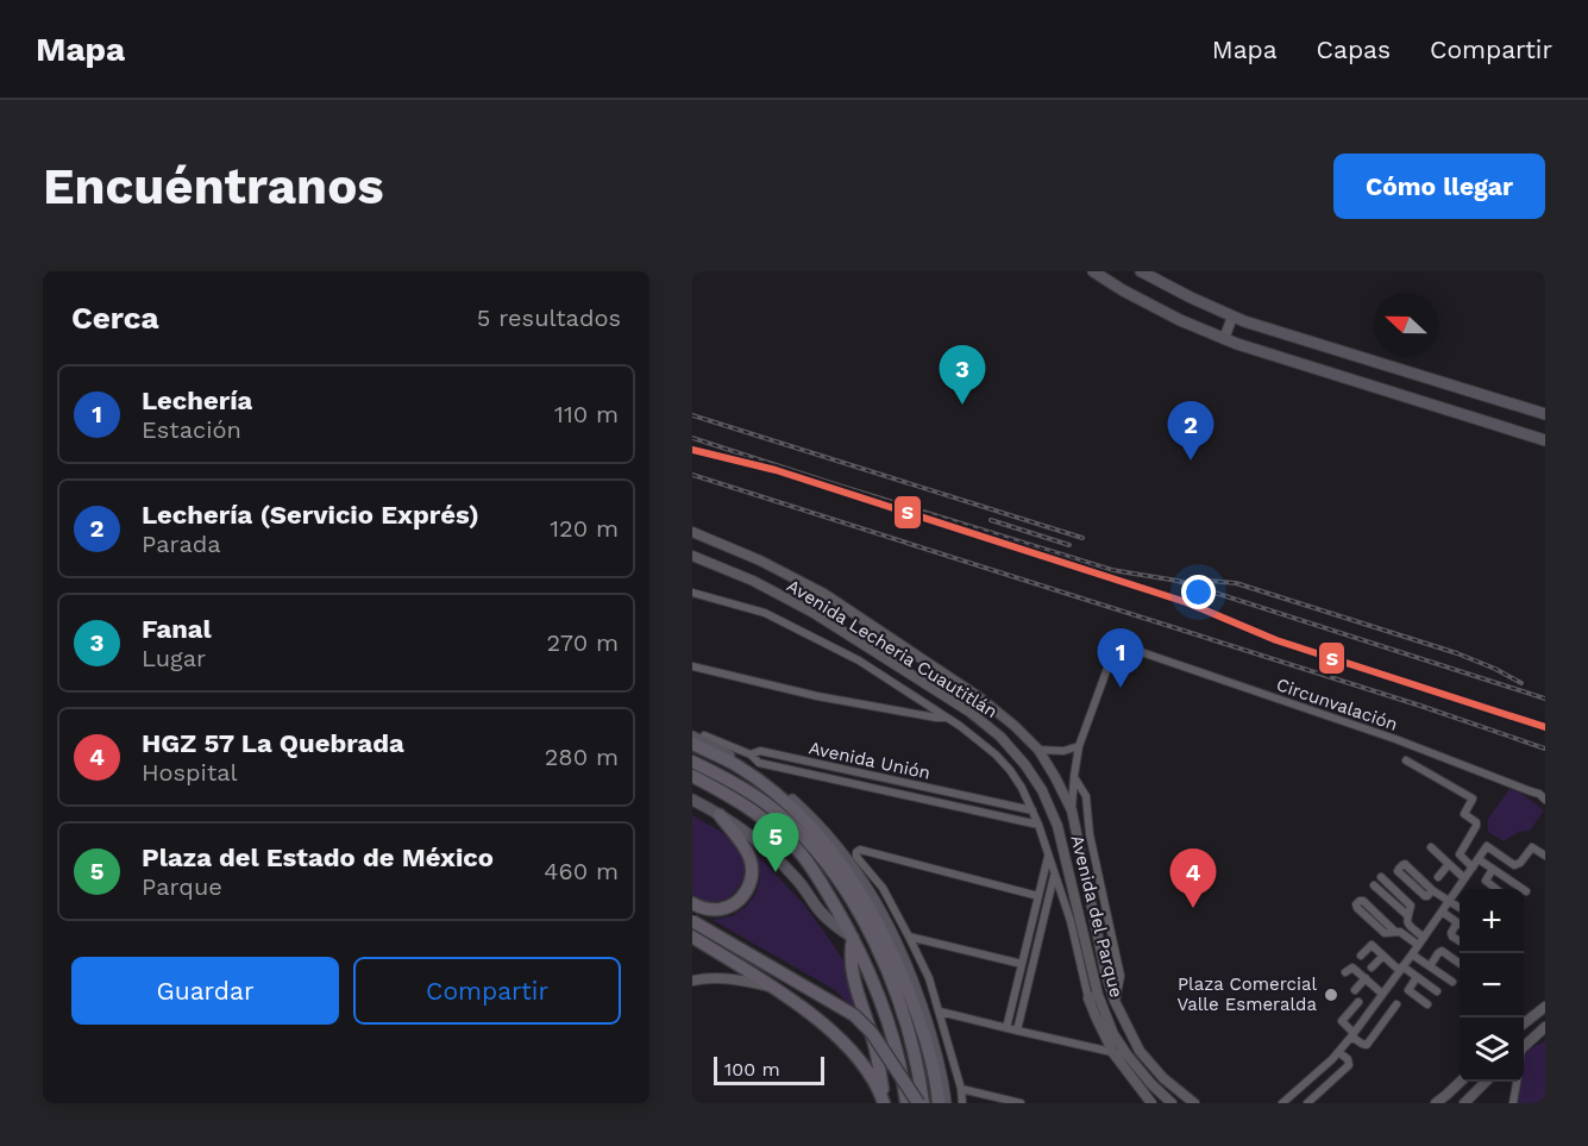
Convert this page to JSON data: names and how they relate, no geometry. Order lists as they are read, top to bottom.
{
  "streets": {
    "main road": ["Avenida Lecheria Cuautitlán", "Avenida del Parque"],
    "street": ["Circunvalación", "Avenida Unión"]
  },
  "crossings": [
    ["Avenida Lecheria Cuautitlán", "Avenida del Parque"]
  ],
  "places": ["Plaza Comercial Valle Esmeralda"],
  "lines": ["transit line S"],
  "scale_bar": "100 m",
  "north": "left",
  "page": {
    "header": "Mapa",
    "nav": ["Mapa", "Capas", "Compartir"],
    "buttons": [
      "Cómo llegar",
      ["Guardar", "Compartir"]
    ],
    "title": "Encuéntranos",
    "heading": ["Cerca", "5 resultados"],
    "pins": [
      "3",
      "2",
      "1",
      "5",
      "4"
    ],
    "list": [
      {
        "mark": "1",
        "name": "Lechería",
        "note": "Estación",
        "value": "110 m"
      },
      {
        "mark": "2",
        "name": "Lechería (Servicio Exprés)",
        "note": "Parada",
        "value": "120 m"
      },
      {
        "mark": "3",
        "name": "Fanal",
        "note": "Lugar",
        "value": "270 m"
      },
      {
        "mark": "4",
        "name": "HGZ 57 La Quebrada",
        "note": "Hospital",
        "value": "280 m"
      },
      {
        "mark": "5",
        "name": "Plaza del Estado de México",
        "note": "Parque",
        "value": "460 m"
      }
    ],
    "map_buttons": ["+", "−"],
    "scale": "100 m"
  }
}
